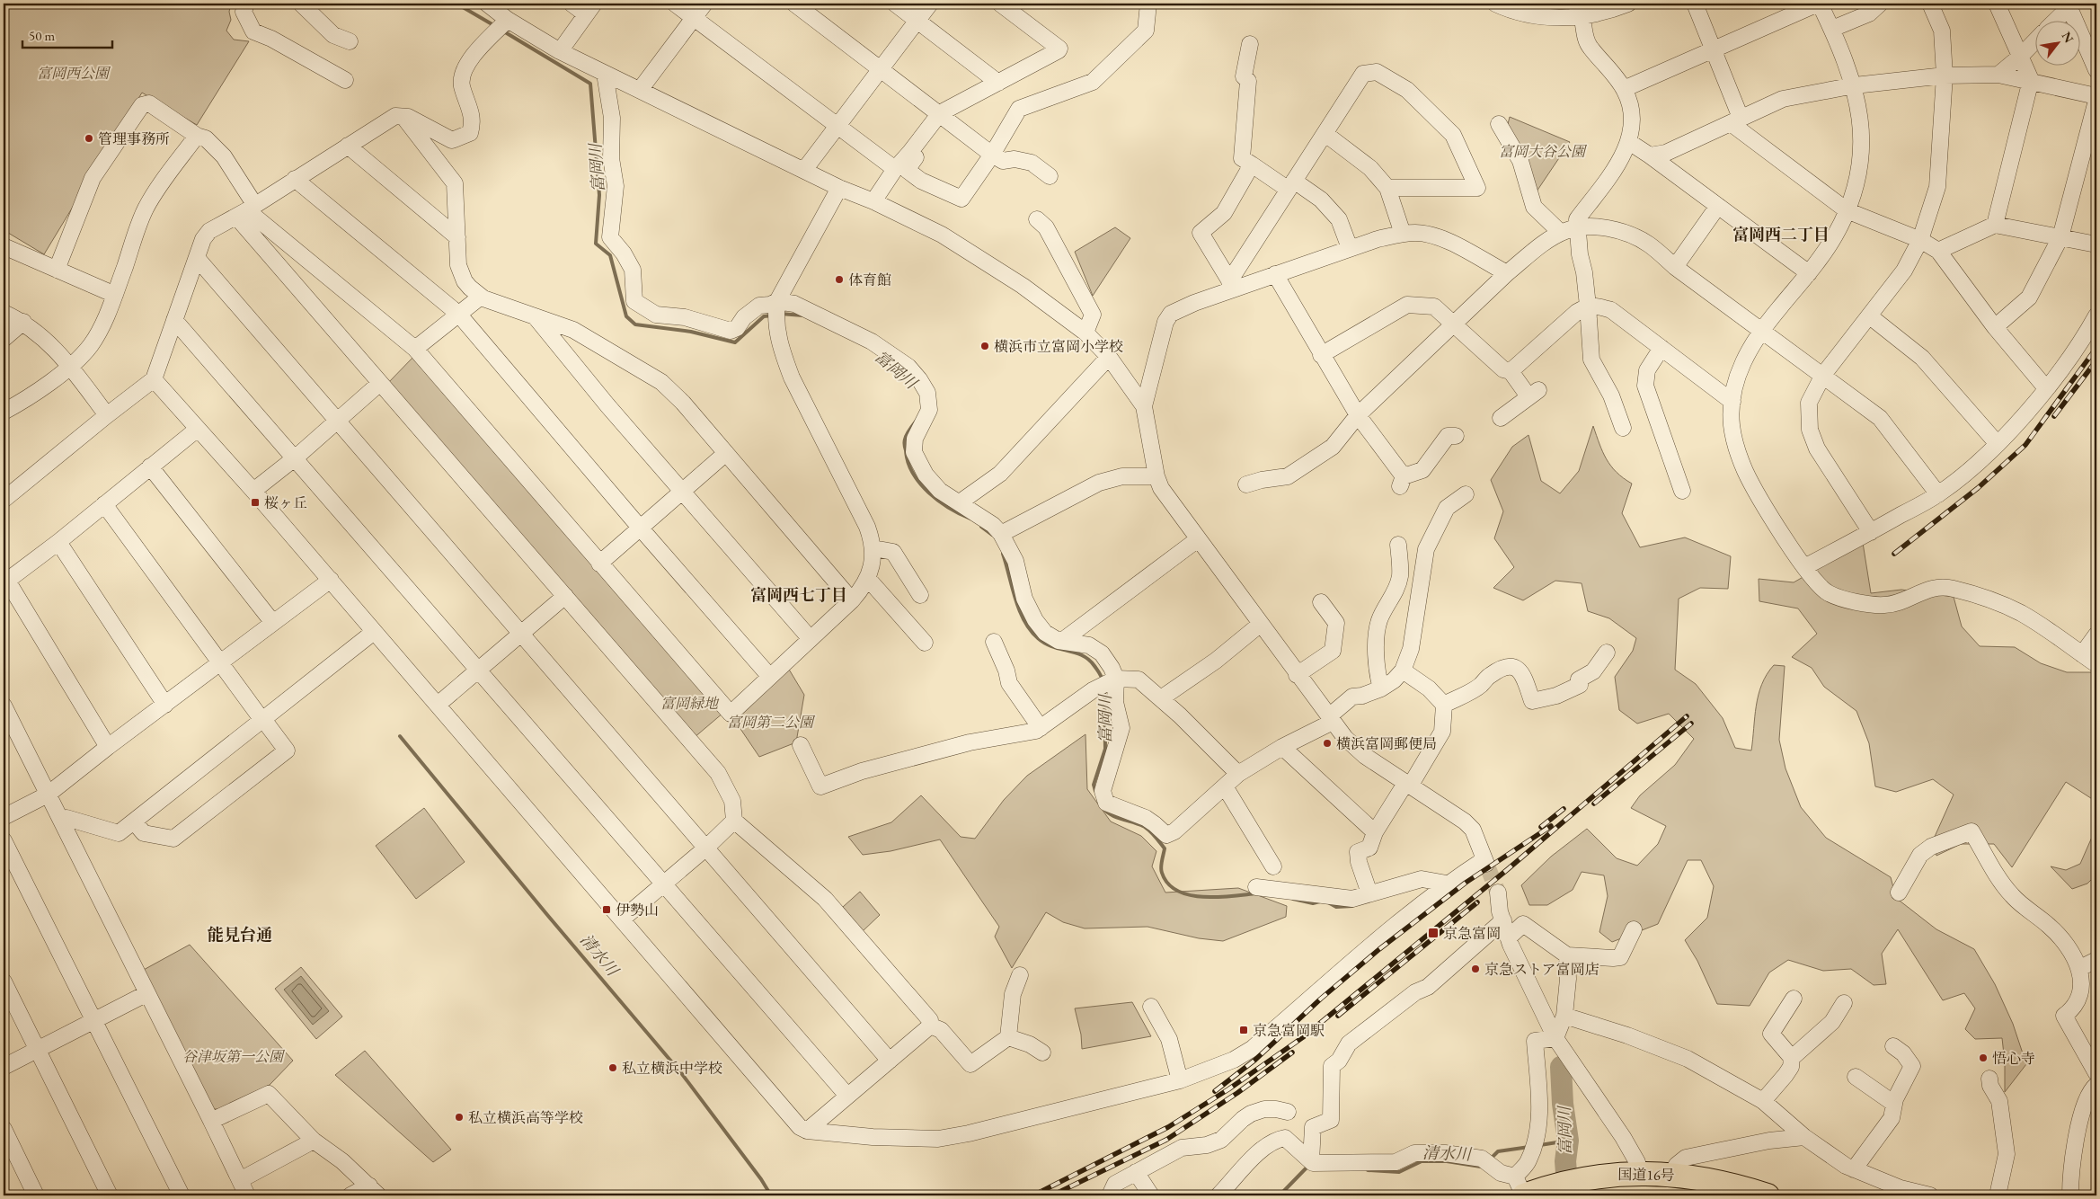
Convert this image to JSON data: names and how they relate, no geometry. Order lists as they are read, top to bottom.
{
  "streets": {
    "highway": ["国道16号"]
  },
  "districts": ["富岡西二丁目", "富岡西七丁目", "能見台通"],
  "water": ["富岡川", "清水川"],
  "parks": [
    "富岡西公園",
    "富岡大谷公園",
    "富岡緑地",
    "富岡第二公園",
    "谷津坂第一公園"
  ],
  "places": {
    "other": [
      "管理事務所",
      "体育館",
      "横浜市立富岡小学校",
      "横浜富岡郵便局",
      "京急ストア富岡店",
      "悟心寺",
      "私立横浜中学校",
      "私立横浜高等学校"
    ],
    "transit": [
      "桜ヶ丘",
      "伊勢山",
      "京急富岡",
      "京急富岡駅"
    ]
  },
  "scale_bar": "50 m",
  "north": "top right"
}
